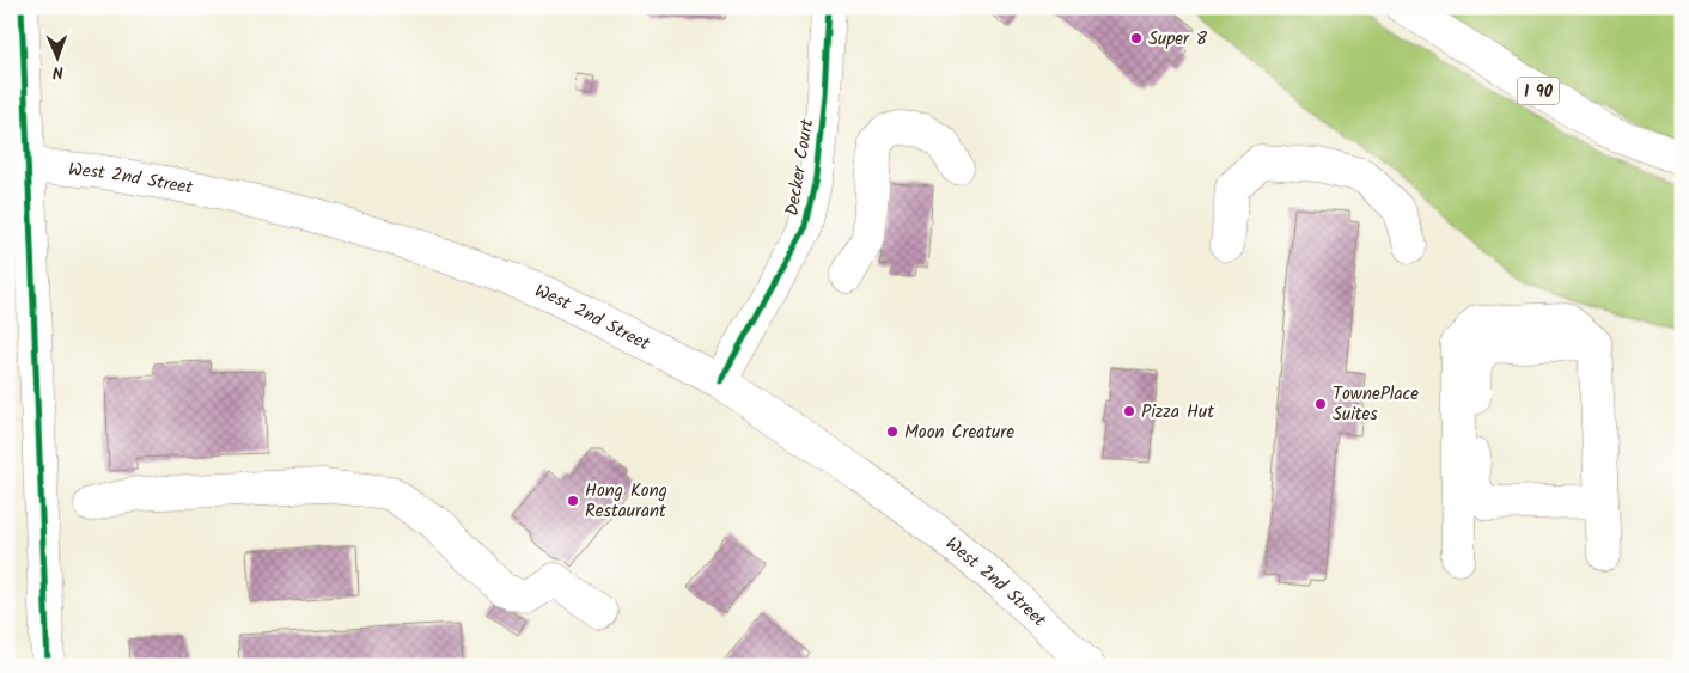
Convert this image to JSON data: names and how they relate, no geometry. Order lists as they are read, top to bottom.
{
  "streets": {
    "main road": ["I 90", "Decker Court", "West 2nd Street"]
  },
  "crossings": [
    ["Decker Court", "West 2nd Street"]
  ],
  "places": [
    "Super 8",
    "TownePlace Suites",
    "Pizza Hut",
    "Moon Creature",
    "Hong Kong Restaurant"
  ],
  "north": "bottom"
}
